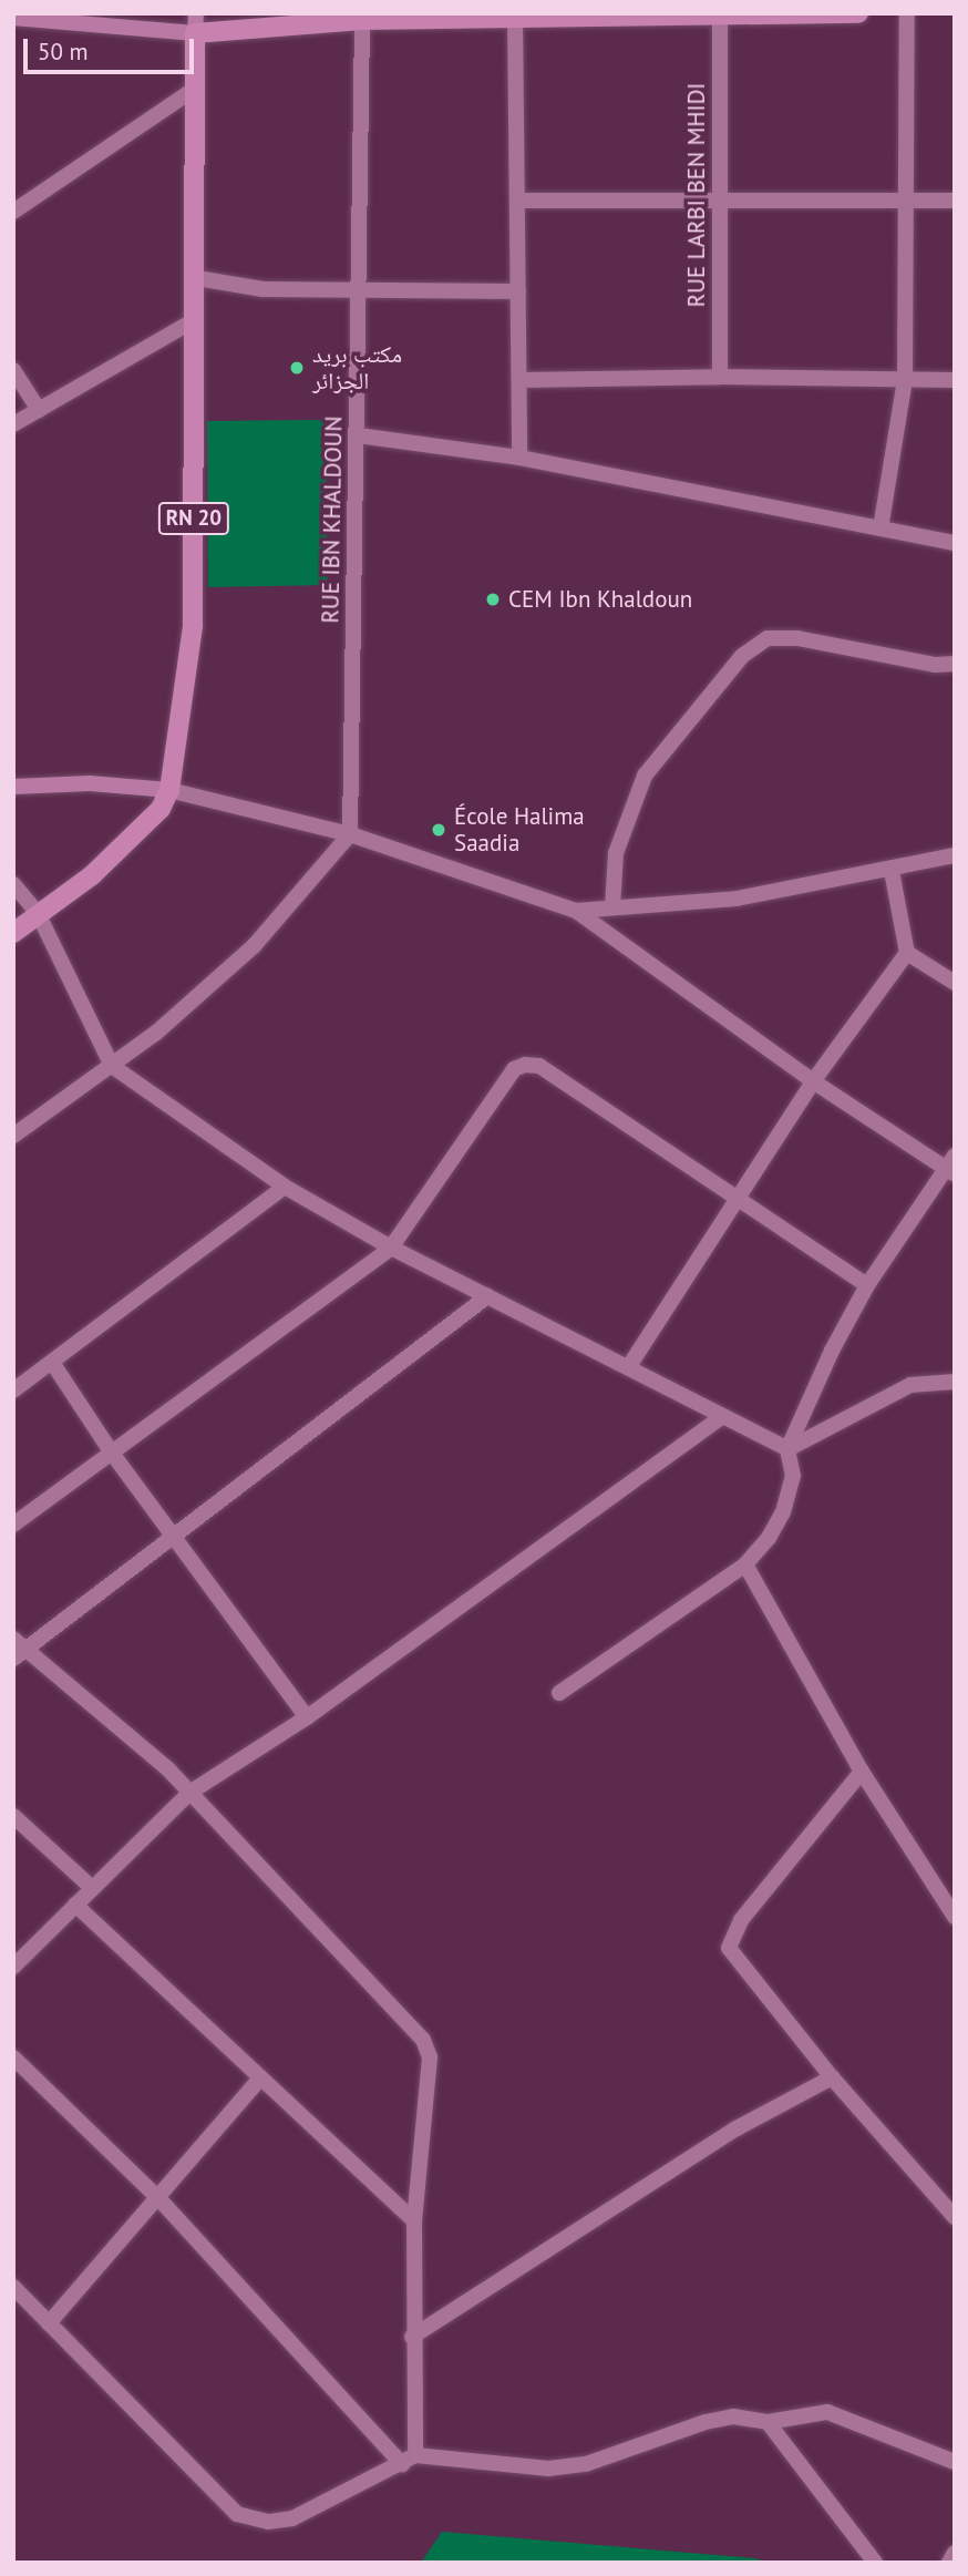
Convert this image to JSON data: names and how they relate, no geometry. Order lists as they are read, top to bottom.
{
  "streets": {
    "main road": ["RN 20"],
    "street": ["RUE LARBI BEN MHIDI", "RUE IBN KHALDOUN"]
  },
  "places": ["مكتب بريد الجزائر", "CEM Ibn Khaldoun", "École Halima Saadia"],
  "scale_bar": "50 m"
}
